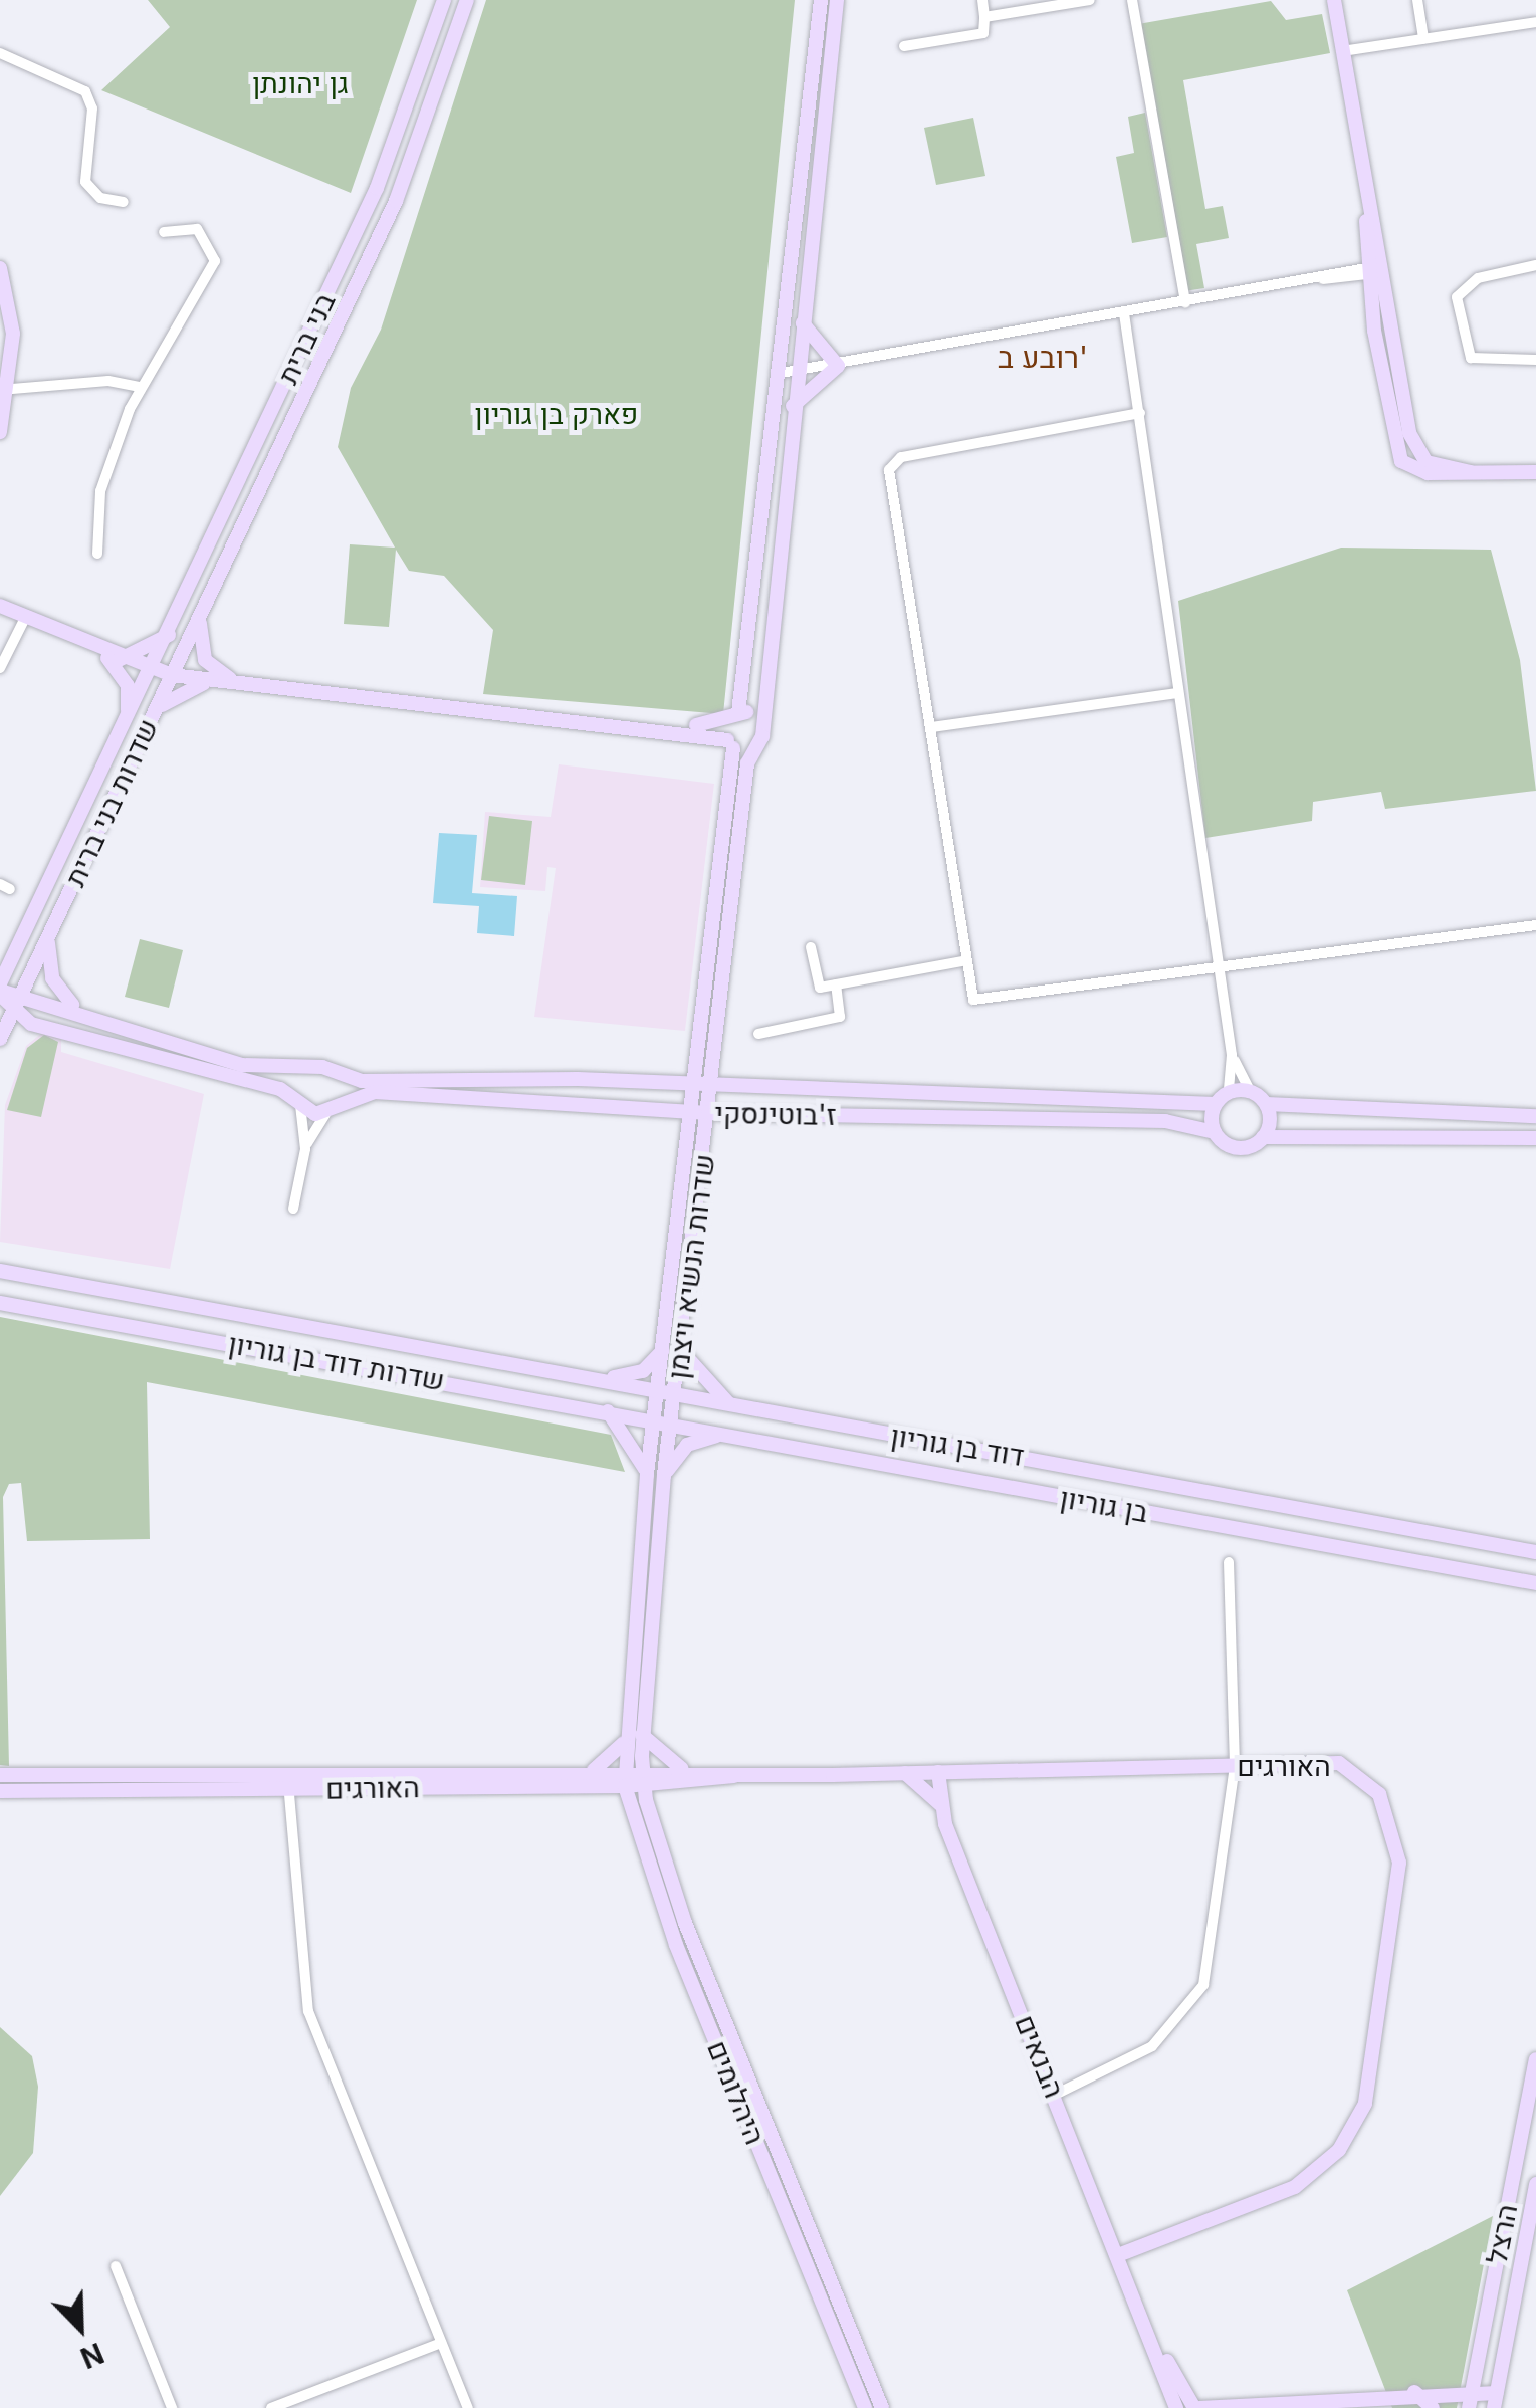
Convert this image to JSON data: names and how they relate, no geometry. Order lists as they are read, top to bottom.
{
  "streets": {
    "street": [
      "בני ברית",
      "שדרות בני ברית",
      "ז'בוטינסקי",
      "שדרות הנשיא ויצמן",
      "שדרות דוד בן גוריון",
      "דוד בן גוריון",
      "בן גוריון",
      "האורגים",
      "הבנאים",
      "היהלומים",
      "הרצל"
    ]
  },
  "crossings": [
    ["בני ברית", "שדרות בני ברית"],
    ["ז'בוטינסקי", "שדרות הנשיא ויצמן"],
    ["שדרות הנשיא ויצמן", "שדרות דוד בן גוריון"],
    ["שדרות הנשיא ויצמן", "דוד בן גוריון"],
    ["שדרות הנשיא ויצמן", "בן גוריון"],
    ["שדרות הנשיא ויצמן", "האורגים"],
    ["שדרות הנשיא ויצמן", "היהלומים"],
    ["שדרות דוד בן גוריון", "בן גוריון"],
    ["האורגים", "הבנאים"],
    ["האורגים", "היהלומים"]
  ],
  "districts": ["רובע ב'"],
  "parks": ["גן יהונתן", "פארק בן גוריון"],
  "north": "bottom right"
}
